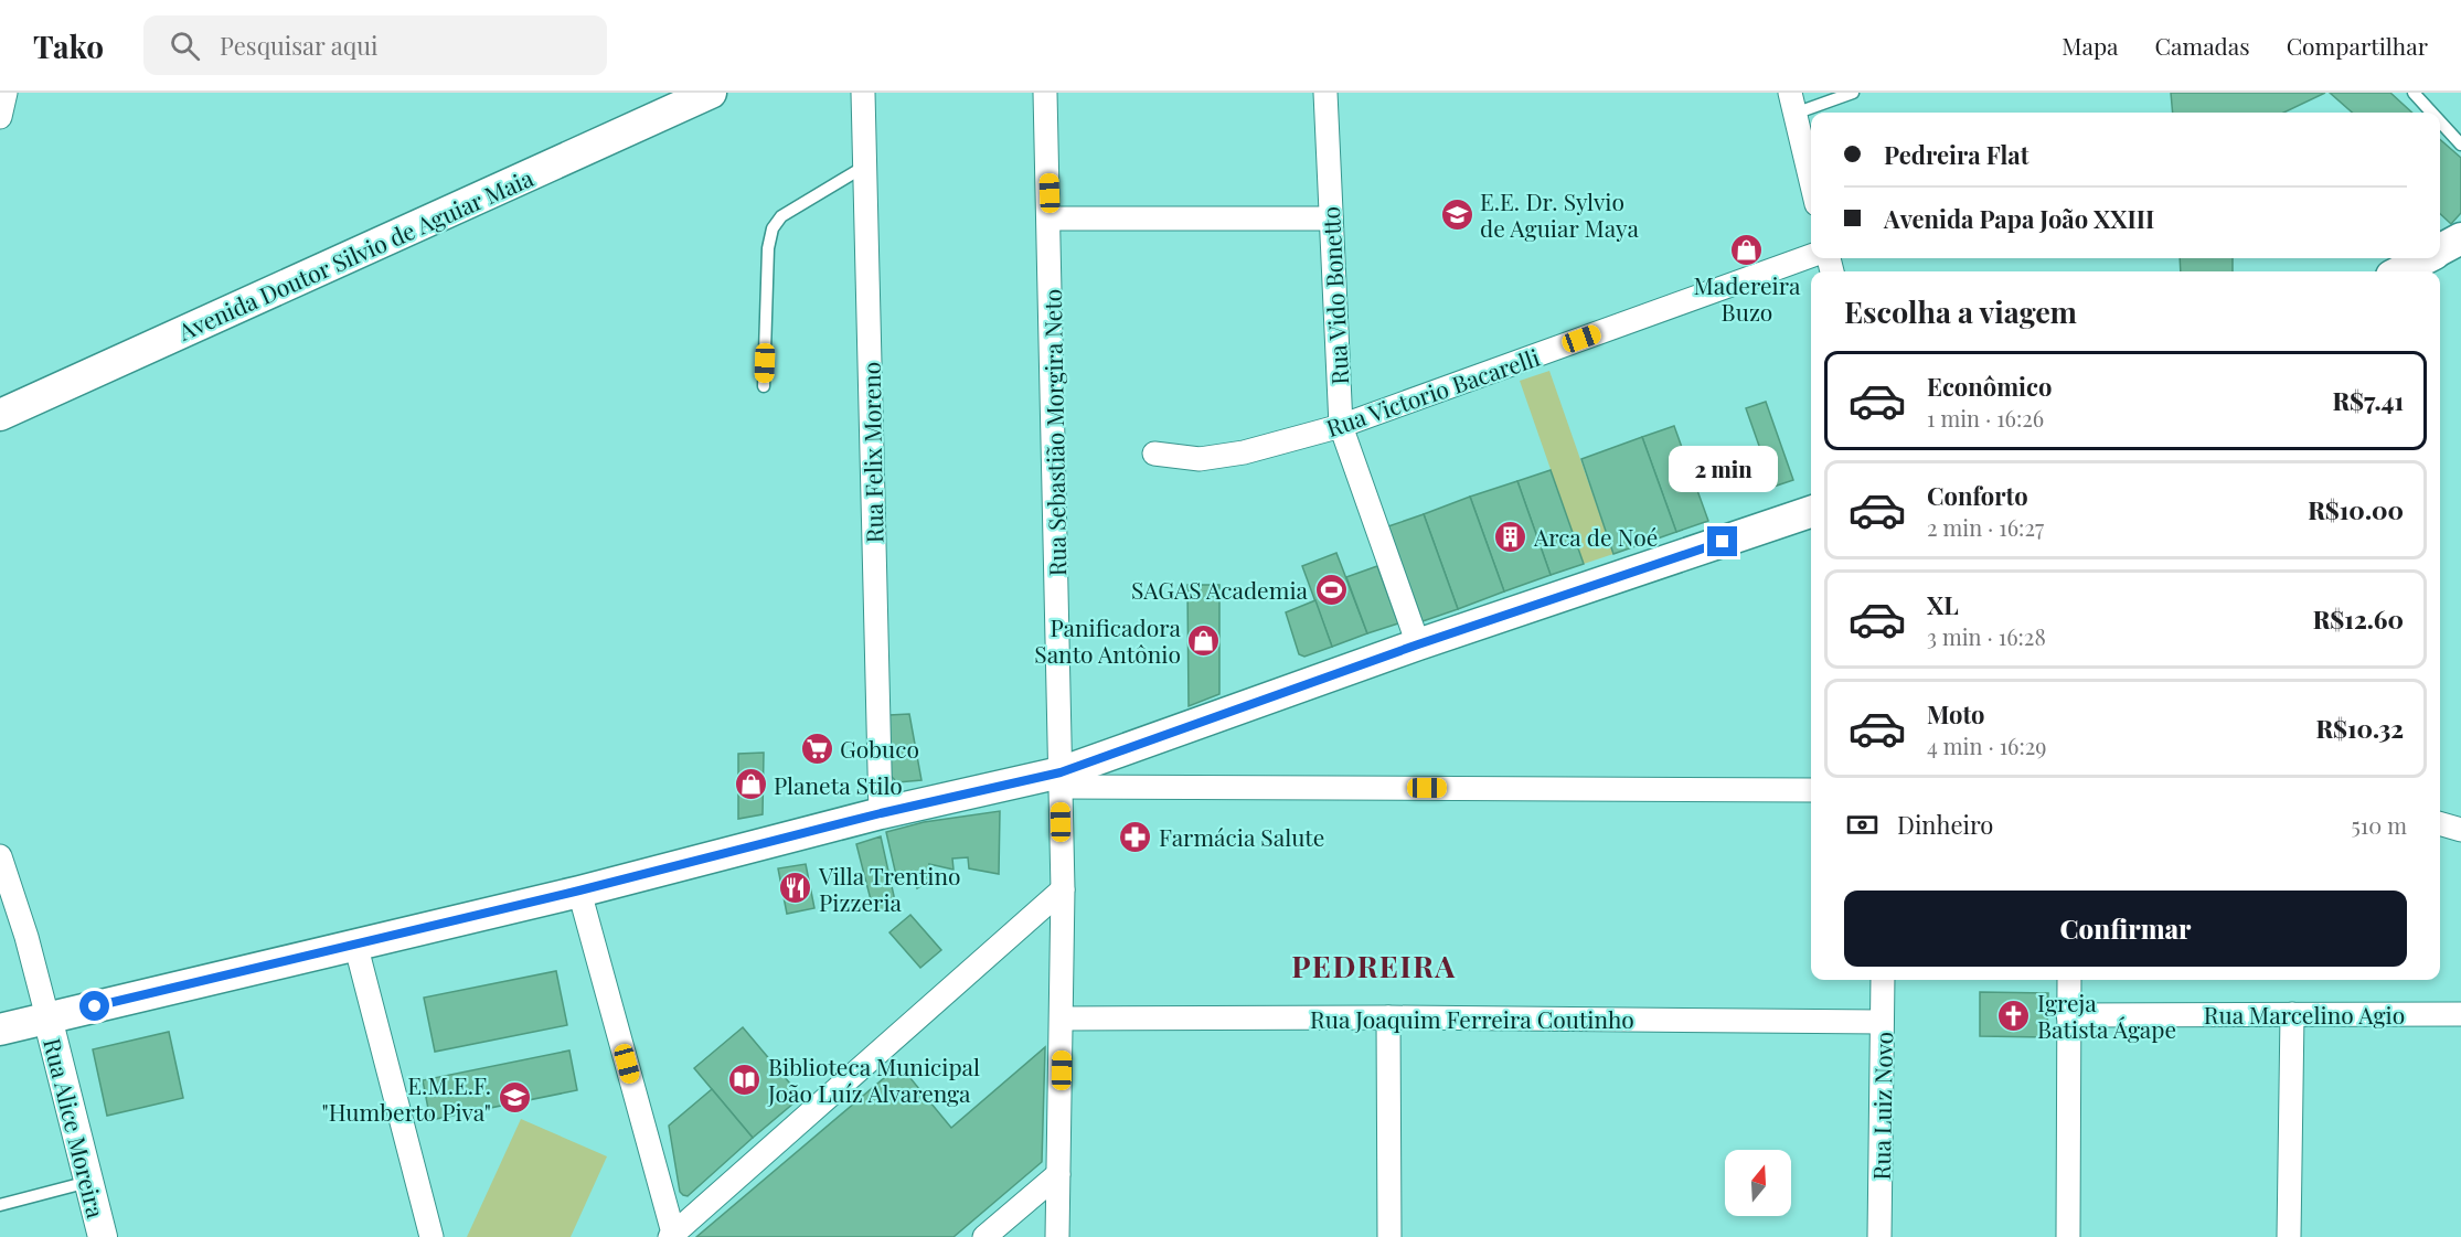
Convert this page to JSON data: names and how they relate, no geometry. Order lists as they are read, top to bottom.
{
  "streets": {
    "main road": ["Avenida Doutor Silvio de Aguiar Maia"],
    "street": [
      "Rua Vido Bonetto",
      "Rua Victorio Bacarelli",
      "Rua Sebastião Morgira Neto",
      "Rua Felix Moreno",
      "Rua Marcelino Agio",
      "Rua Joaquim Ferreira Coutinho",
      "Rua Luiz Novo",
      "Rua Alice Moreira"
    ]
  },
  "crossings": [
    ["Rua Vido Bonetto", "Rua Victorio Bacarelli"],
    ["Rua Sebastião Morgira Neto", "Rua Joaquim Ferreira Coutinho"],
    ["Rua Joaquim Ferreira Coutinho", "Rua Luiz Novo"]
  ],
  "districts": ["PEDREIRA"],
  "places": {
    "school or university": ["E.E. Dr. Sylvio de Aguiar Maya", "E.M.E.F. \"Humberto Piva\""],
    "shop": ["Madereira Buzo", "Panificadora Santo Antônio", "Planeta Stilo"],
    "building": ["Arca de Noé"],
    "sports": ["SAGAS Academia"],
    "supermarket": ["Gobuco"],
    "pharmacy": ["Farmácia Salute"],
    "restaurant": ["Villa Trentino Pizzeria"],
    "church": ["Igreja Batista Ágape"],
    "library": ["Biblioteca Municipal João Luíz Alvarenga"]
  },
  "north": "top",
  "page": {
    "header": "Tako",
    "search": "Pesquisar aqui",
    "nav": ["Mapa", "Camadas", "Compartilhar"],
    "banner": ["Pedreira Flat", "Avenida Papa João XXIII"],
    "heading": "Escolha a viagem",
    "list": [
      {
        "name": "Econômico",
        "note": "1 min · 16:26",
        "value": "R$7.41"
      },
      {
        "name": "Conforto",
        "note": "2 min · 16:27",
        "value": "R$10.00"
      },
      {
        "name": "XL",
        "note": "3 min · 16:28",
        "value": "R$12.60"
      },
      {
        "name": "Moto",
        "note": "4 min · 16:29",
        "value": "R$10.32"
      }
    ],
    "bubble": "2 min",
    "pay": ["Dinheiro", "510 m"],
    "buttons": "Confirmar"
  }
}
